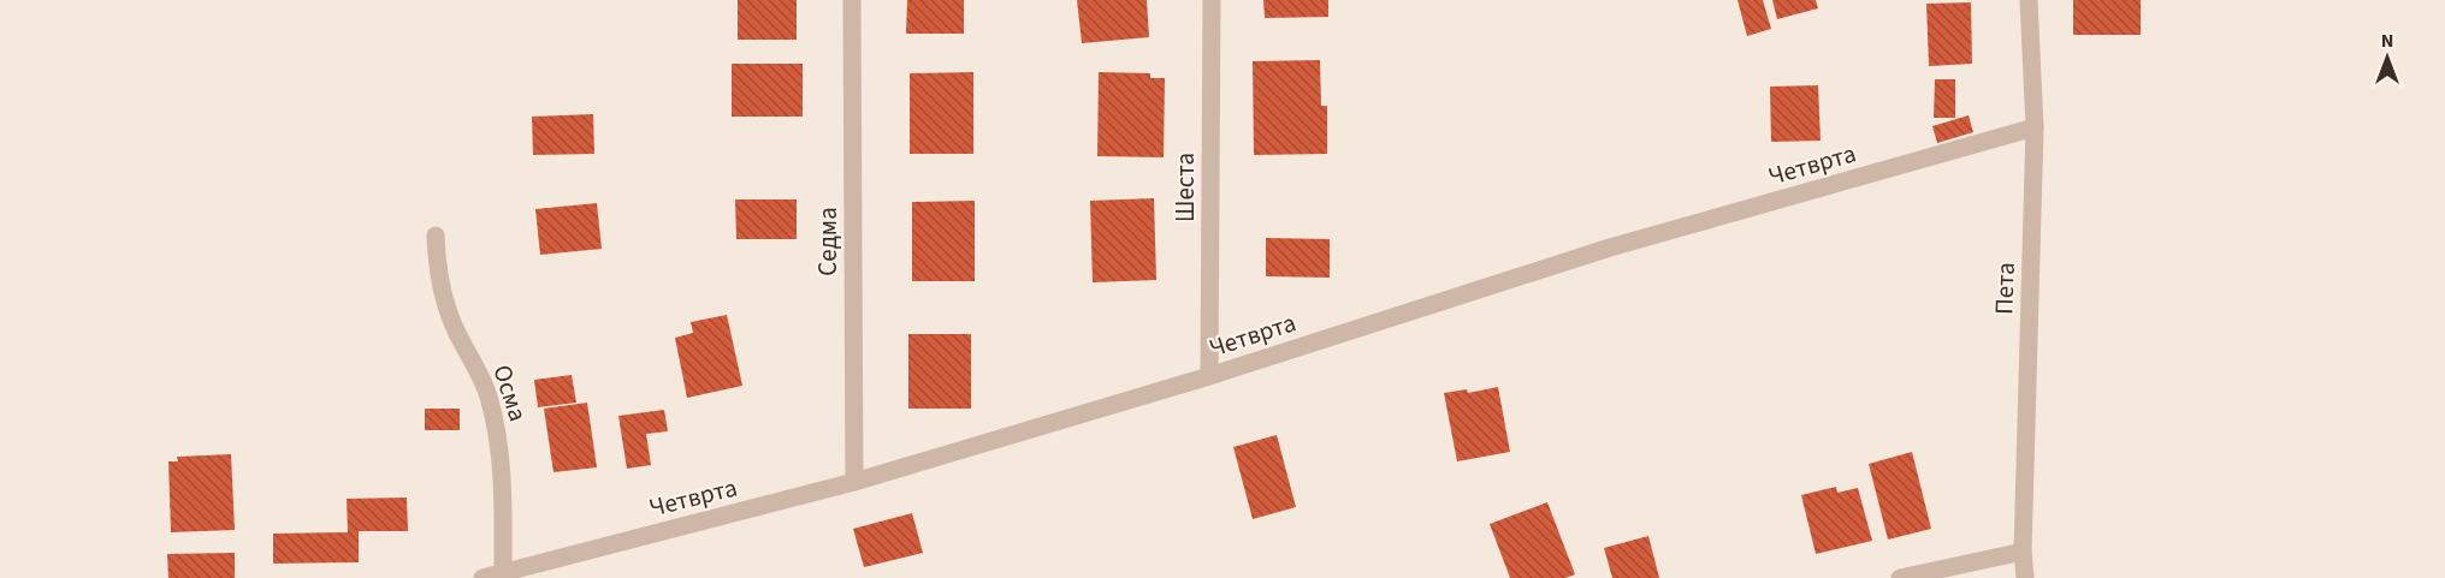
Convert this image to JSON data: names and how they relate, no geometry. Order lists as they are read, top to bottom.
{
  "streets": {
    "street": [
      "Четврта",
      "Шеста",
      "Седма",
      "Пета",
      "Осма"
    ]
  },
  "crossings": [
    ["Четврта", "Шеста"],
    ["Четврта", "Седма"],
    ["Четврта", "Пета"],
    ["Четврта", "Осма"]
  ],
  "north": "top"
}
